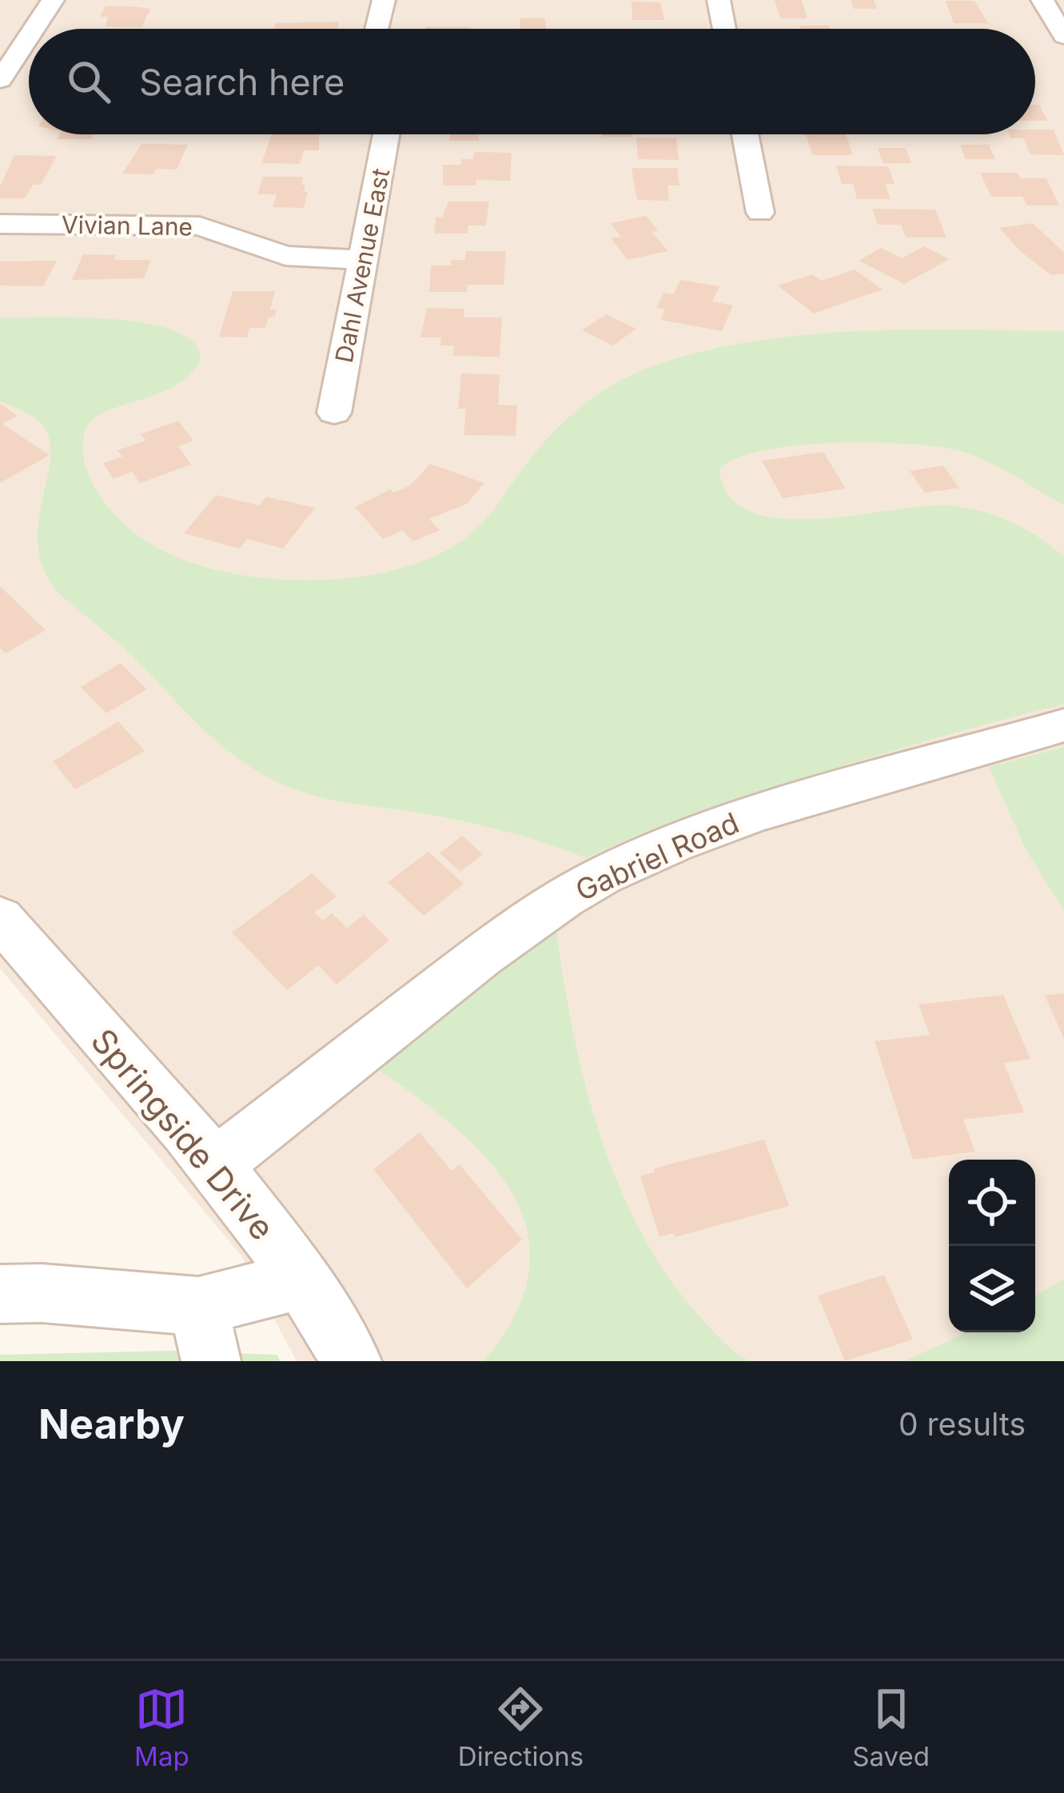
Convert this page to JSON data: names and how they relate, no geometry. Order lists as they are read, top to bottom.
{
  "streets": {
    "street": [
      "Vivian Lane",
      "Dahl Avenue East",
      "Gabriel Road",
      "Springside Drive"
    ]
  },
  "crossings": [
    ["Vivian Lane", "Dahl Avenue East"],
    ["Gabriel Road", "Springside Drive"]
  ],
  "page": {
    "search": "Search here",
    "heading": ["Nearby", "0 results"],
    "nav": ["Map", "Directions", "Saved"]
  }
}
